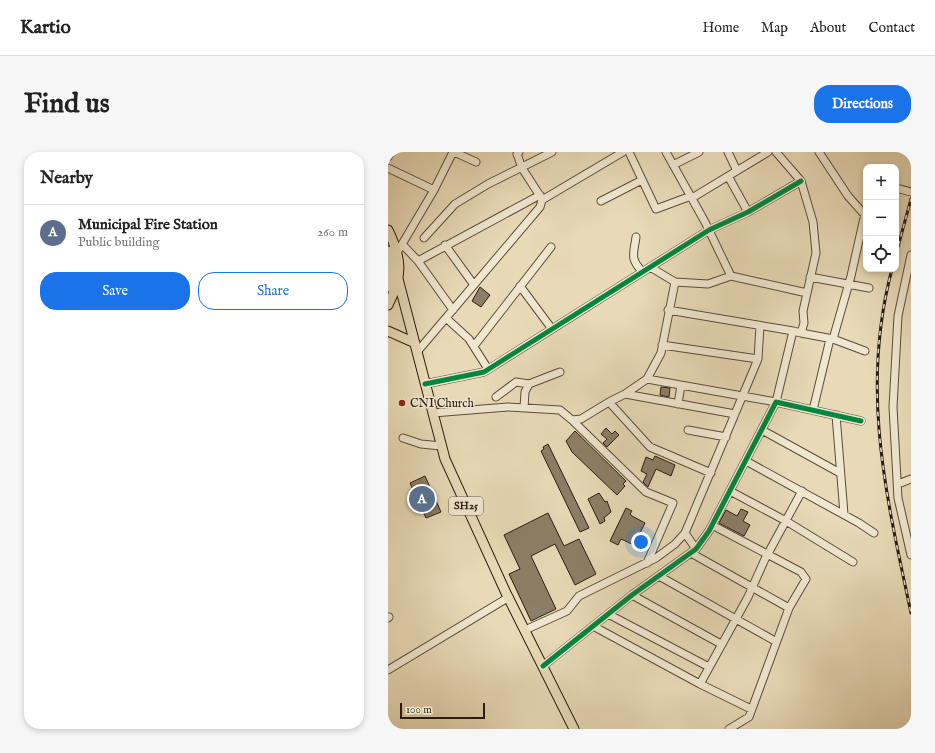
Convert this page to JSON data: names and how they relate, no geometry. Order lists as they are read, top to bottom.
{
  "streets": {
    "main road": ["SH25"]
  },
  "places": ["CNI Church"],
  "scale_bar": "100 m",
  "page": {
    "header": "Kartio",
    "nav": [
      "Home",
      "Map",
      "About",
      "Contact"
    ],
    "buttons": [
      "Directions",
      ["Save", "Share"]
    ],
    "title": "Find us",
    "heading": "Nearby",
    "map_buttons": ["+", "−"],
    "list": [
      {
        "mark": "A",
        "name": "Municipal Fire Station",
        "note": "Public building",
        "value": "260 m"
      }
    ],
    "pins": "A",
    "scale": "100 m"
  }
}
